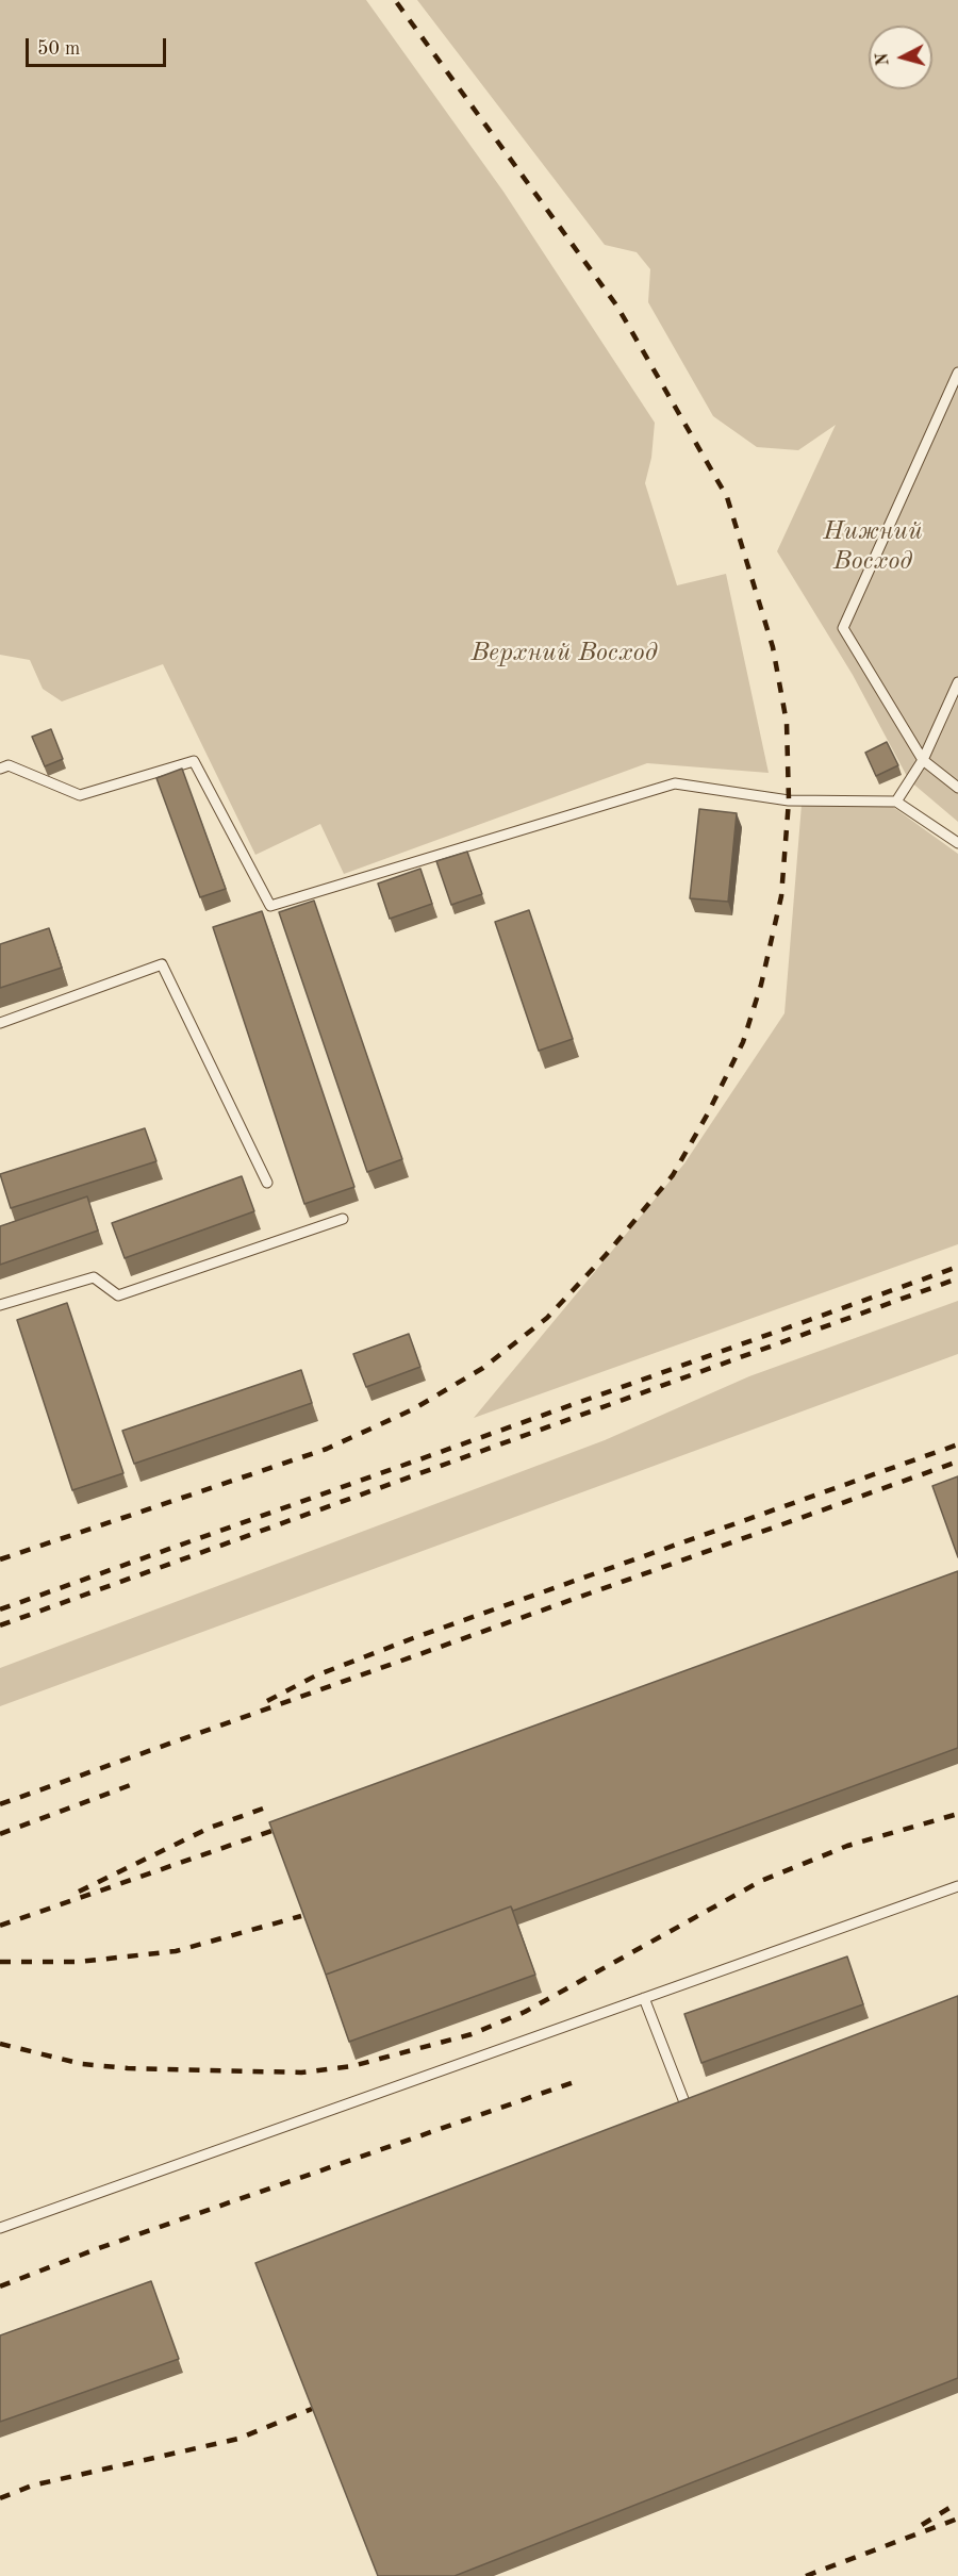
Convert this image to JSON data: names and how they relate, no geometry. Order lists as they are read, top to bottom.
{
  "parks": ["Нижний Восход", "Верхний Восход"],
  "scale_bar": "50 m",
  "north": "left"
}
